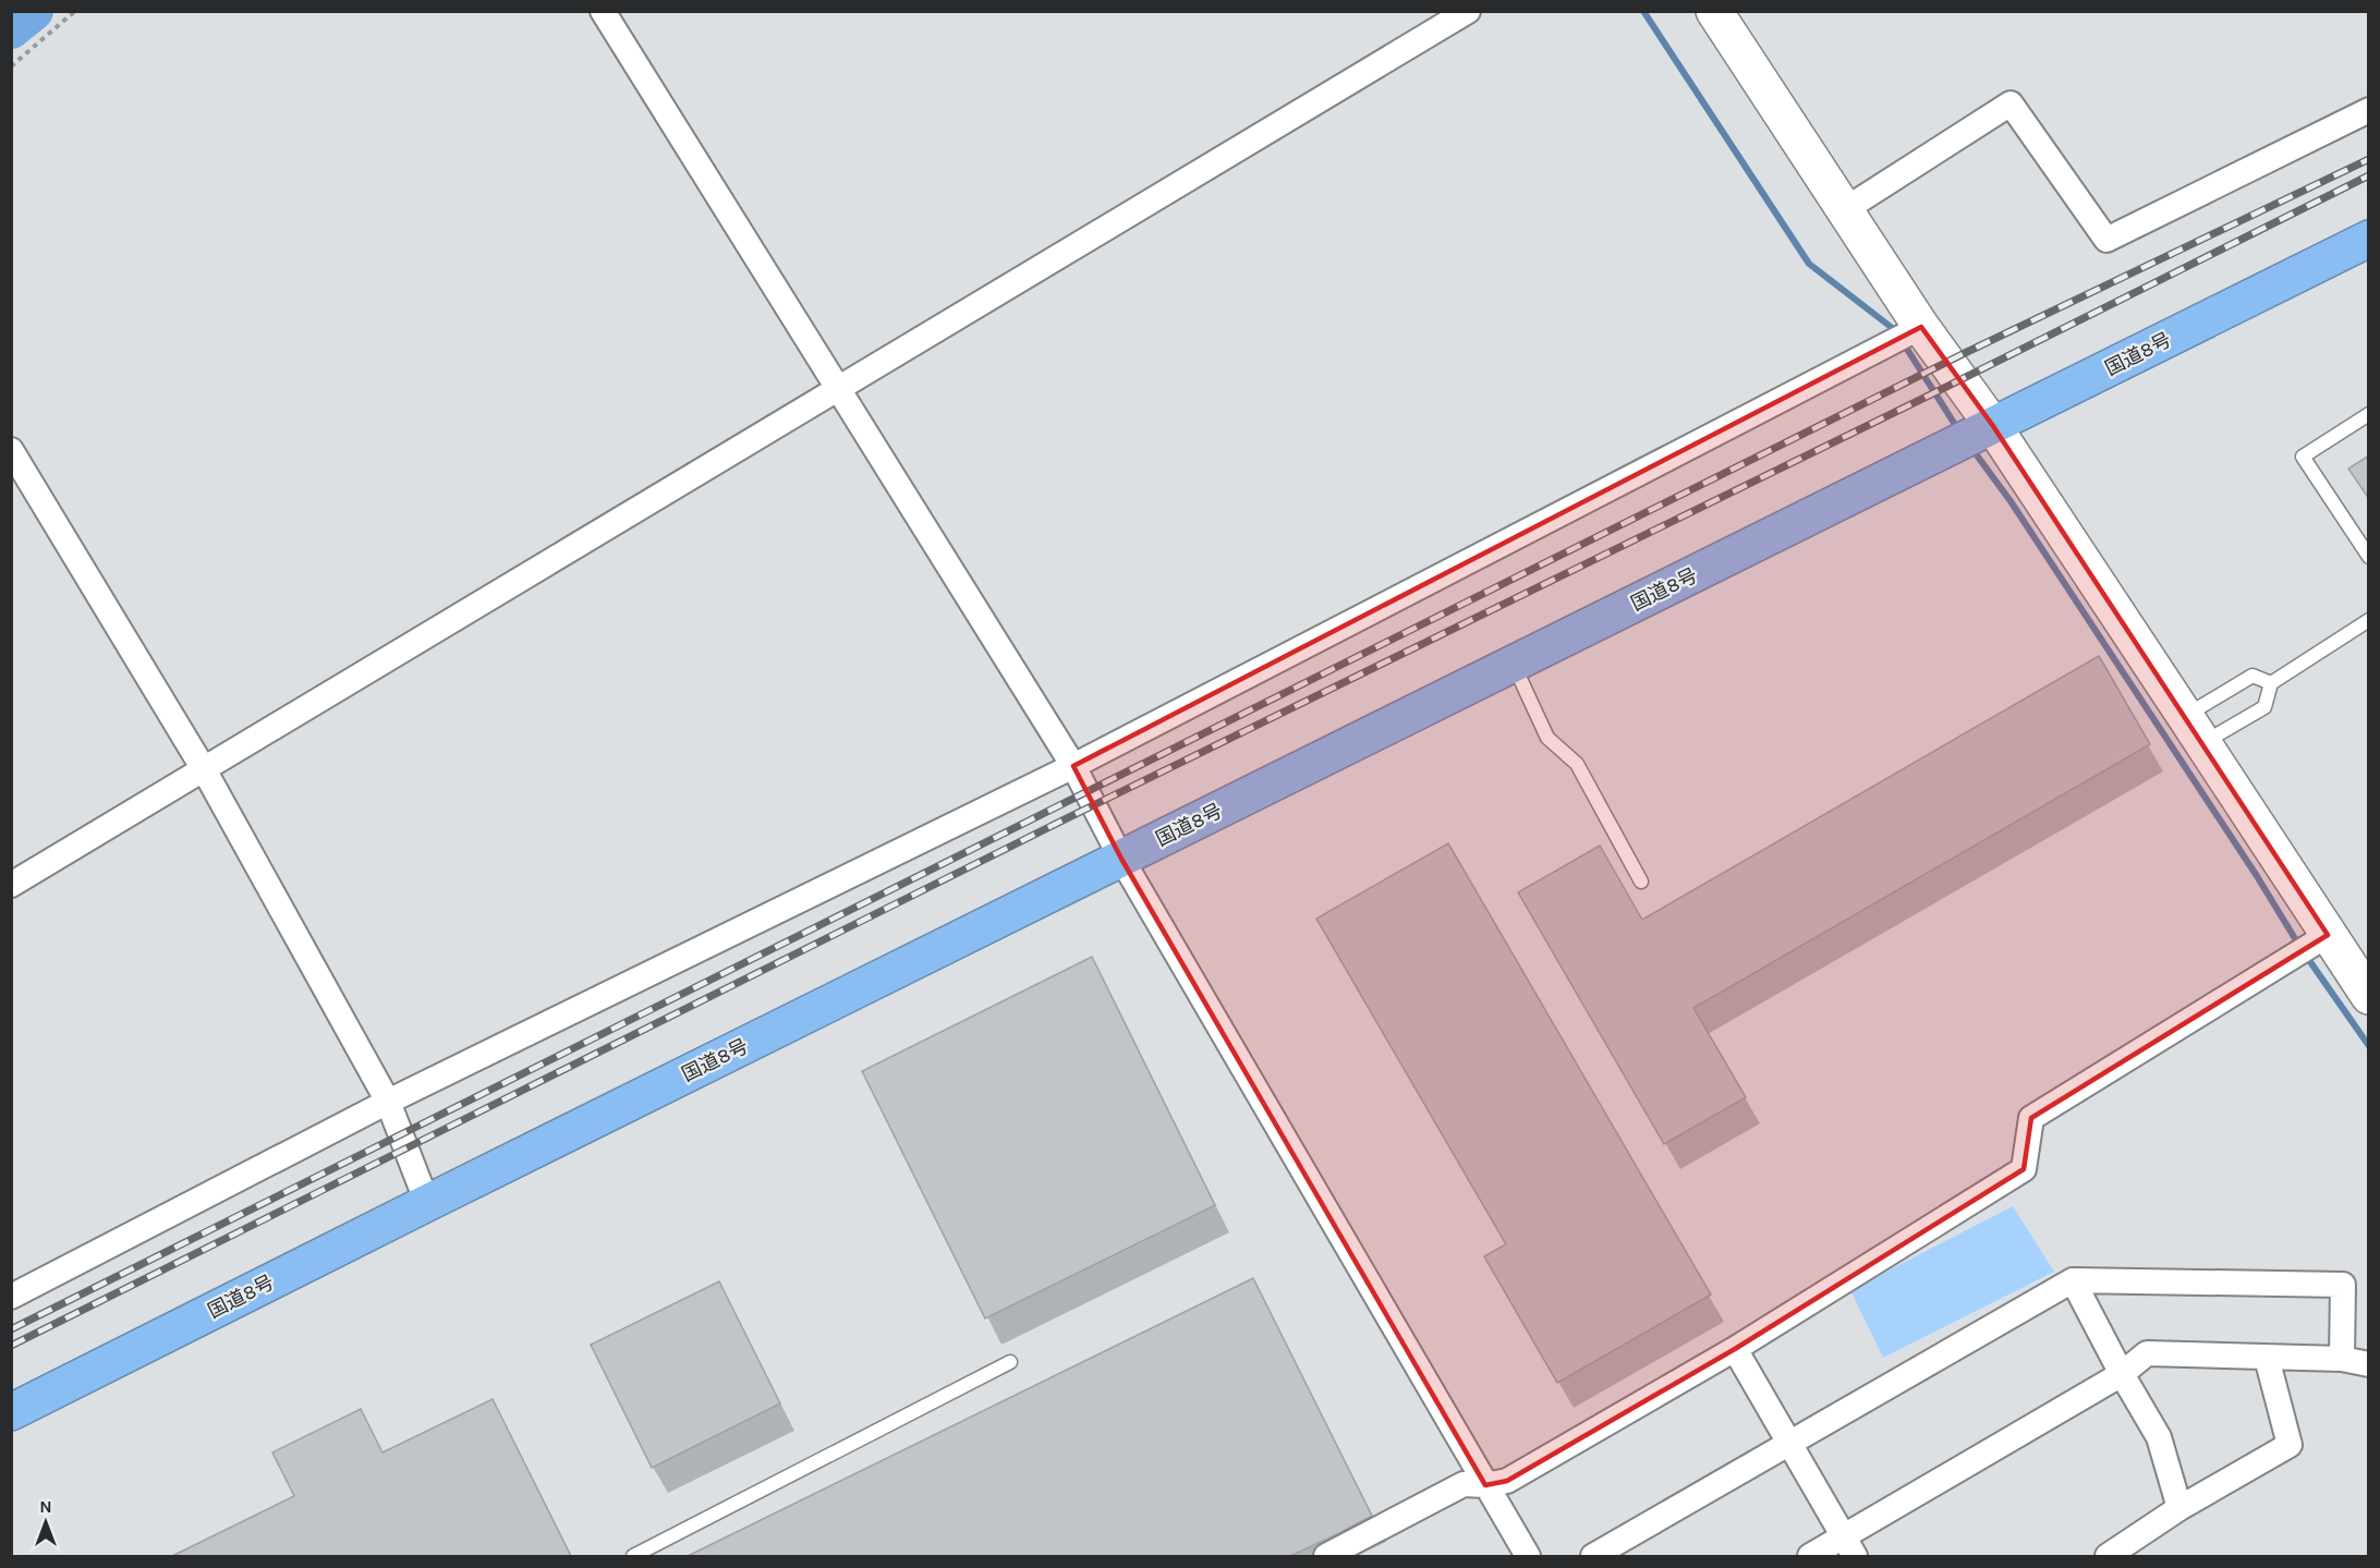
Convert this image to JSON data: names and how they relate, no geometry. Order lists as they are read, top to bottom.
{
  "streets": {
    "highway": ["国道8号"]
  },
  "north": "top"
}
